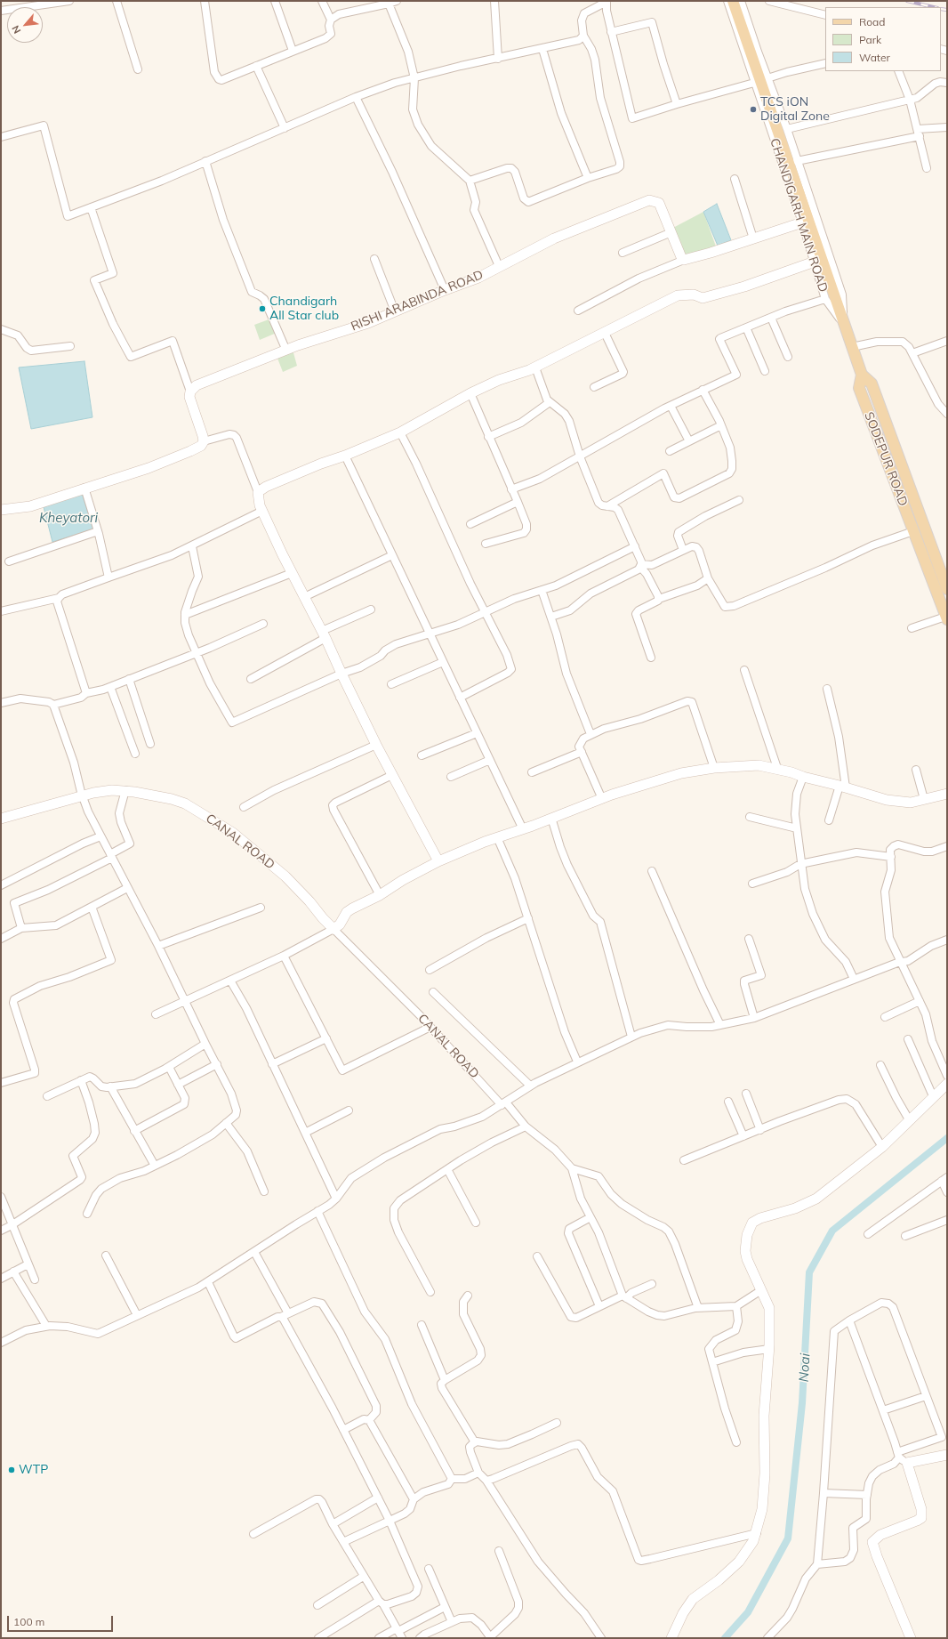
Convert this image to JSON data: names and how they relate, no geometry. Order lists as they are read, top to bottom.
{
  "streets": {
    "main road": ["SODEPUR ROAD"],
    "street": ["CHANDIGARH MAIN ROAD", "RISHI ARABINDA ROAD", "CANAL ROAD"]
  },
  "crossings": [
    ["CHANDIGARH MAIN ROAD", "SODEPUR ROAD"]
  ],
  "water": ["Kheyatori", "Noai"],
  "places": ["TCS iON Digital Zone", "Chandigarh All Star club", "WTP"],
  "legend": ["Road", "Park", "Water"],
  "scale_bar": "100 m",
  "north": "bottom left"
}
